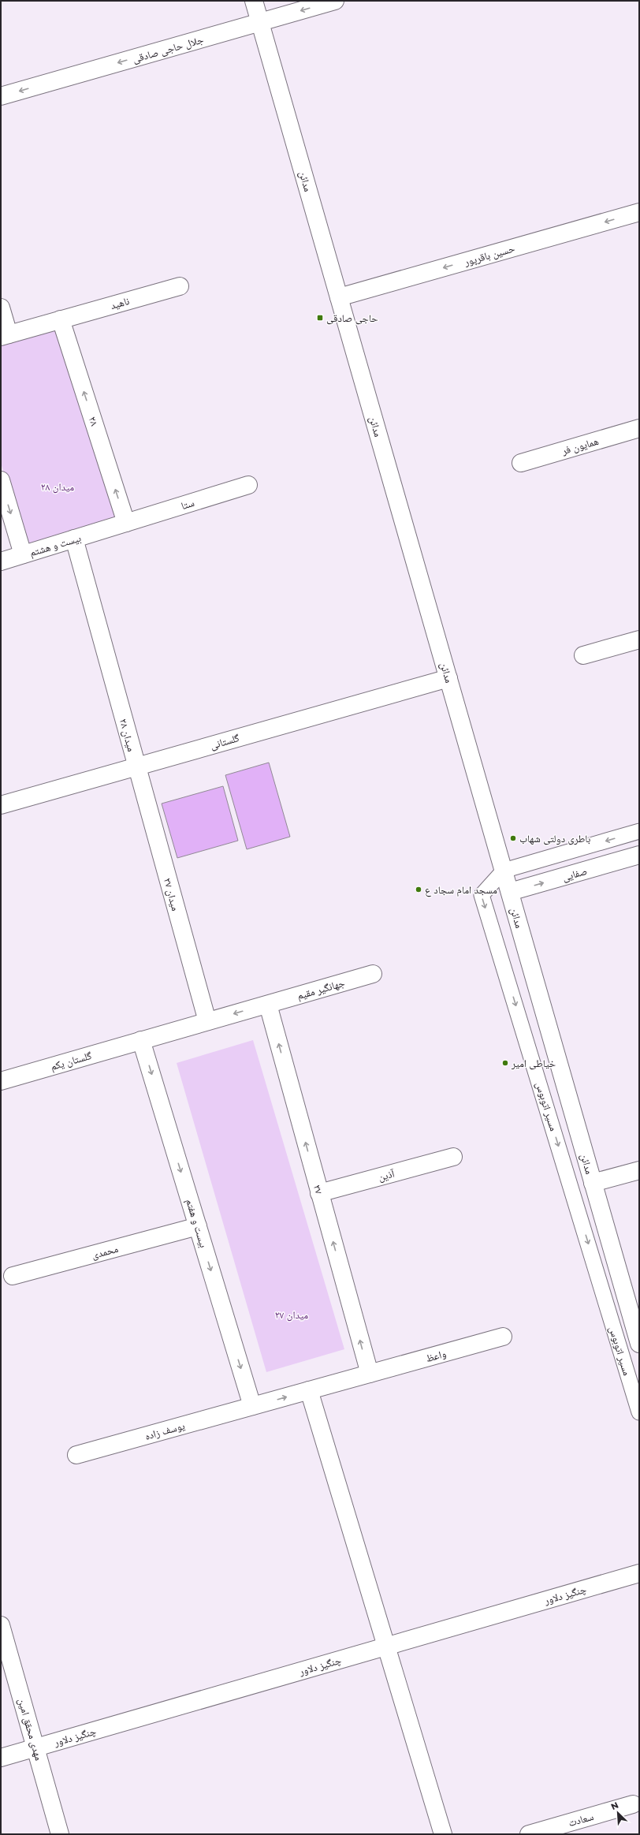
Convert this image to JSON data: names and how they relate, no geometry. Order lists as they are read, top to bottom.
{
  "streets": {
    "street": [
      "جلال حاجی صادقی",
      "مدائن",
      "حسین باقرپور",
      "ناهید",
      "۲۸",
      "همایون فر",
      "ستا",
      "بیست و هشتم",
      "میدان ۲۸",
      "گلستانی",
      "صفایی",
      "میدان ۲۷",
      "جهانگیر مقیم",
      "گلستان یکم",
      "آذین",
      "۲۷",
      "بیست و هفتم",
      "محمدی",
      "واعظ",
      "یوسف زاده",
      "چنگیز دلاور",
      "مهدی محقق امین",
      "سعادت"
    ],
    "lane": ["مسیر اتوبوس"]
  },
  "crossings": [
    ["جلال حاجی صادقی", "مدائن"],
    ["مدائن", "حسین باقرپور"],
    ["مدائن", "گلستانی"],
    ["مدائن", "صفایی"],
    ["مدائن", "مسیر اتوبوس"],
    ["ناهید", "۲۸"],
    ["۲۸", "ستا"],
    ["۲۸", "بیست و هشتم"],
    ["ستا", "بیست و هشتم"],
    ["بیست و هشتم", "میدان ۲۸"],
    ["میدان ۲۸", "گلستانی"],
    ["میدان ۲۸", "میدان ۲۷"],
    ["گلستانی", "میدان ۲۷"],
    ["میدان ۲۷", "جهانگیر مقیم"],
    ["میدان ۲۷", "گلستان یکم"],
    ["جهانگیر مقیم", "گلستان یکم"],
    ["جهانگیر مقیم", "۲۷"],
    ["گلستان یکم", "بیست و هفتم"],
    ["آذین", "۲۷"],
    ["۲۷", "واعظ"],
    ["بیست و هفتم", "محمدی"],
    ["بیست و هفتم", "یوسف زاده"],
    ["واعظ", "یوسف زاده"],
    ["چنگیز دلاور", "مهدی محقق امین"]
  ],
  "one_way": [
    "جلال حاجی صادقی",
    "حسین باقرپور",
    "۲۸",
    "بیست و هشتم",
    "صفایی",
    "جهانگیر مقیم",
    "مسیر اتوبوس",
    "۲۷",
    "بیست و هفتم"
  ],
  "parks": ["میدان ۲۸", "میدان ۲۷"],
  "places": {
    "transit": ["حاجی صادقی"],
    "other": ["باطری دولتی شهاب", "مسجد امام سجاد ع", "خیاطی امیر"]
  },
  "north": "top left"
}
